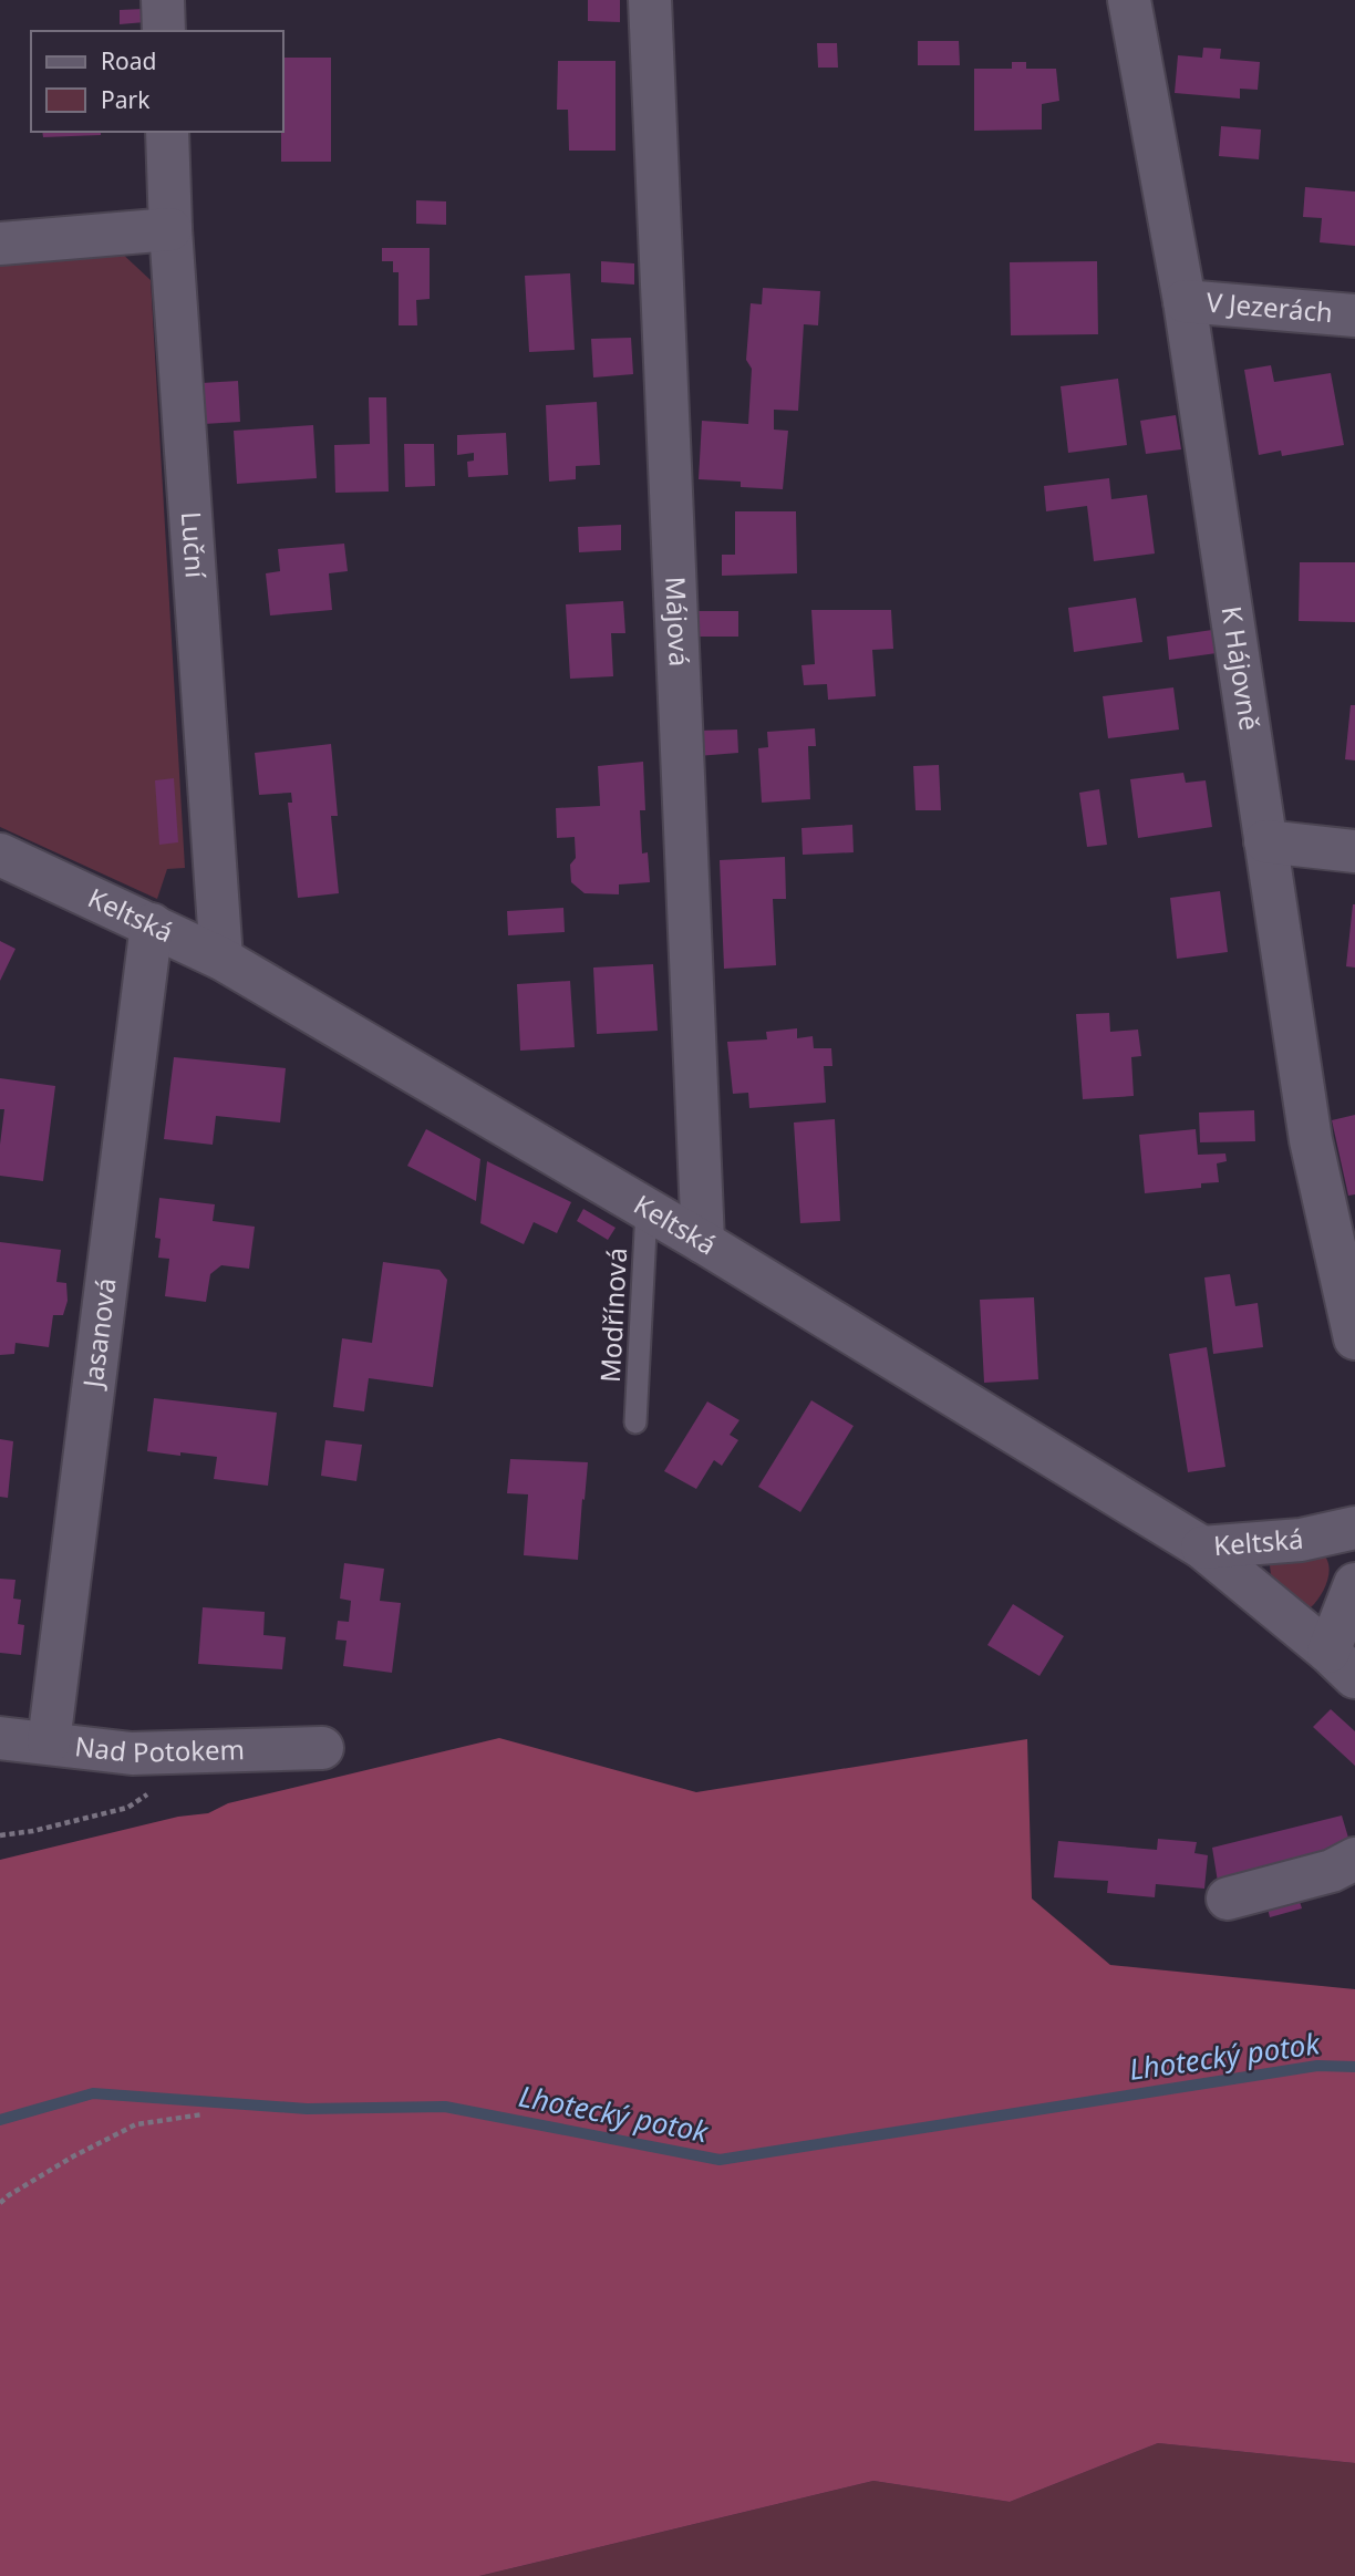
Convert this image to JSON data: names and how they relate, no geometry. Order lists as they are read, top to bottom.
{
  "streets": {
    "street": [
      "V Jezerách",
      "Luční",
      "Májová",
      "K Hájovně",
      "Keltská",
      "Jasanová",
      "Nad Potokem"
    ],
    "lane": ["Modřínová"]
  },
  "crossings": [
    ["V Jezerách", "K Hájovně"],
    ["Luční", "Keltská"],
    ["Májová", "Keltská"],
    ["Keltská", "Modřínová"],
    ["Keltská", "Jasanová"],
    ["Jasanová", "Nad Potokem"]
  ],
  "water": ["Lhotecký potok"],
  "legend": ["Road", "Park"]
}
